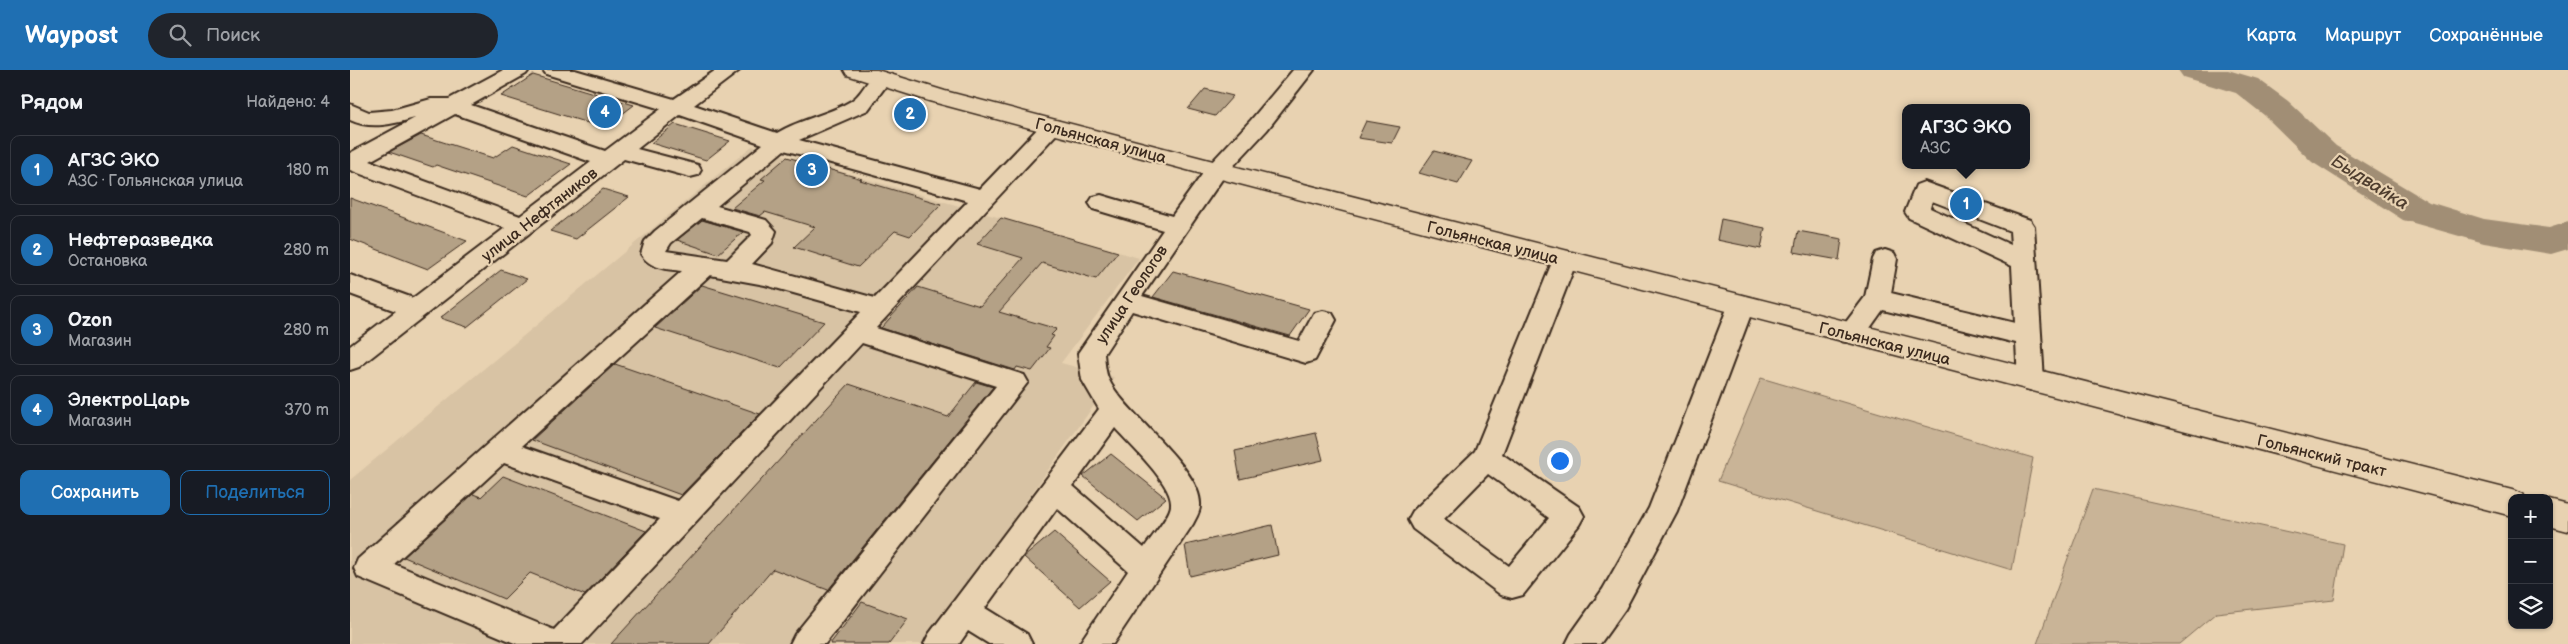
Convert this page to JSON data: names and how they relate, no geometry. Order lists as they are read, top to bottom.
{
  "streets": {
    "main road": ["Гольянская улица", "Гольянский тракт"],
    "street": ["улица Нефтяников", "улица Геологов"]
  },
  "crossings": [
    ["Гольянская улица", "улица Геологов"],
    ["Гольянская улица", "Гольянский тракт"]
  ],
  "water": ["Быдвайка"],
  "page": {
    "header": "Waypost",
    "search": "Поиск",
    "nav": ["Карта", "Маршрут", "Сохранённые"],
    "heading": ["Рядом", "Найдено: 4"],
    "pins": [
      "4",
      "2",
      "3",
      "1"
    ],
    "popup": ["АГЗС ЭКО", "АЗС"],
    "list": [
      {
        "mark": "1",
        "name": "АГЗС ЭКО",
        "note": "АЗС · Гольянская улица",
        "value": "180 m"
      },
      {
        "mark": "2",
        "name": "Нефтеразведка",
        "note": "Остановка",
        "value": "280 m"
      },
      {
        "mark": "3",
        "name": "Ozon",
        "note": "Магазин",
        "value": "280 m"
      },
      {
        "mark": "4",
        "name": "ЭлектроЦарь",
        "note": "Магазин",
        "value": "370 m"
      }
    ],
    "buttons": ["Сохранить", "Поделиться"],
    "map_buttons": ["+", "−"]
  }
}
